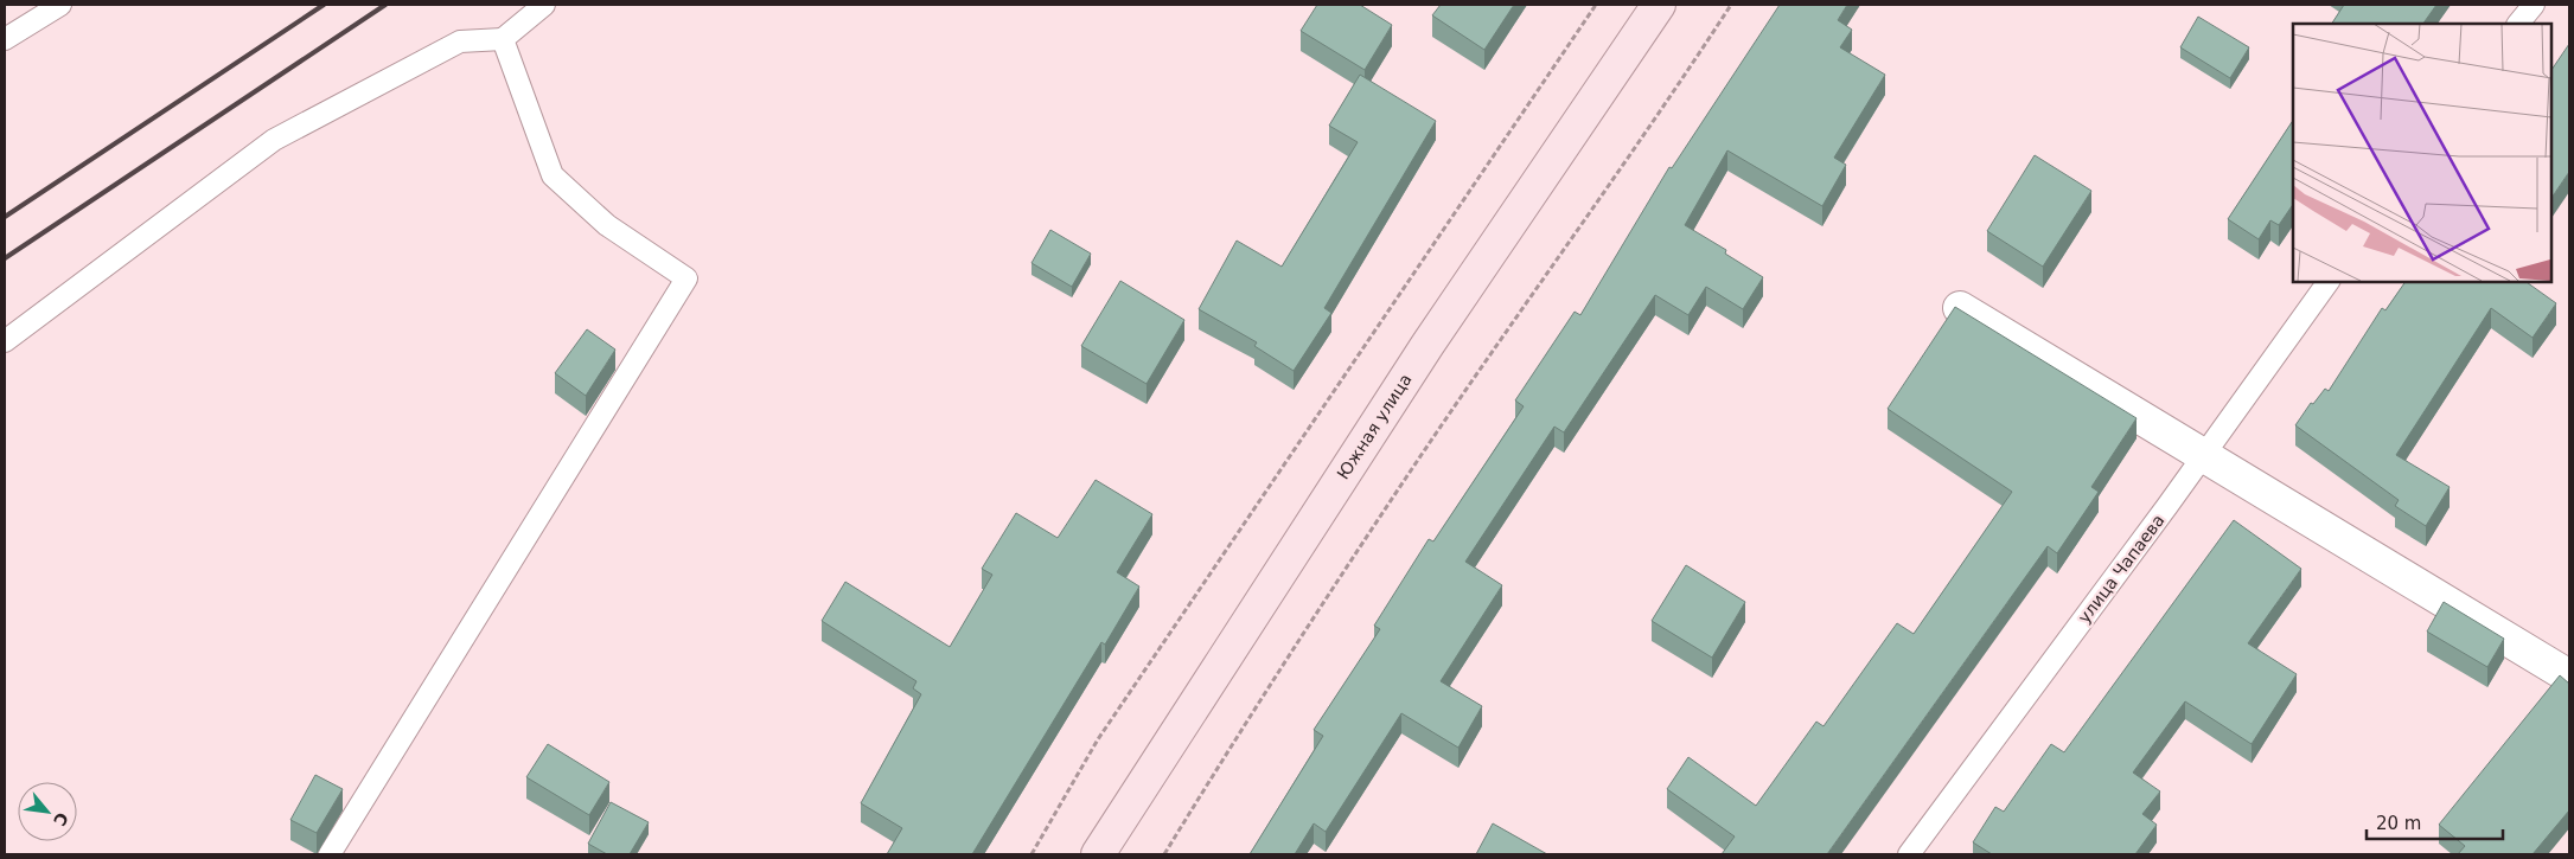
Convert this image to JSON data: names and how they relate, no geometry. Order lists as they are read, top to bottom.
{
  "streets": {
    "street": ["Южная улица"],
    "lane": ["улица Чапаева"]
  },
  "scale_bar": "20 m",
  "north": "bottom right"
}
